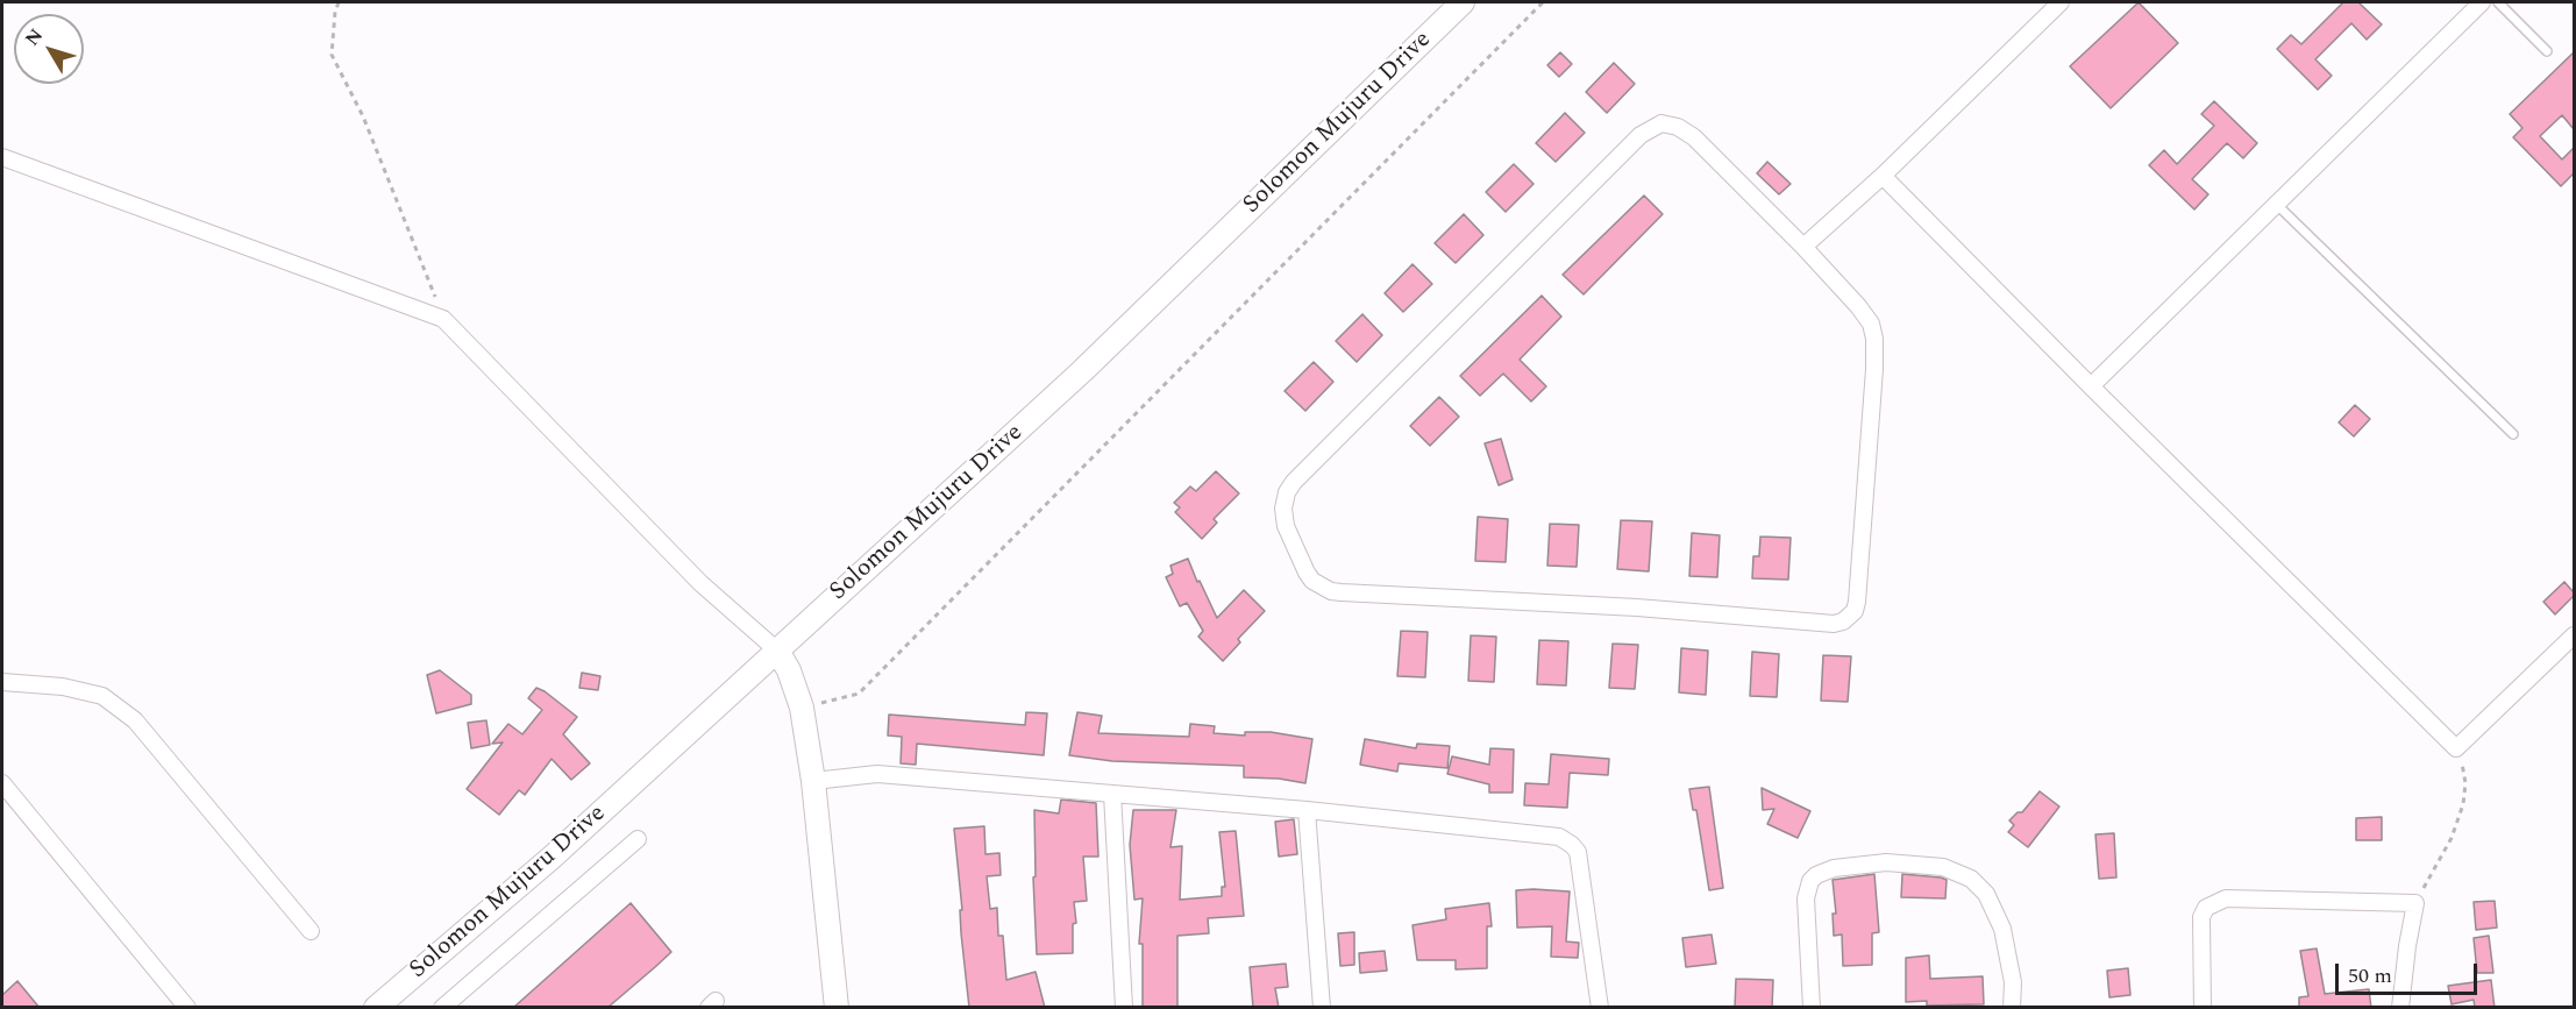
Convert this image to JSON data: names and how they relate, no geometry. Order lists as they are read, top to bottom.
{
  "streets": {
    "street": ["Solomon Mujuru Drive"]
  },
  "scale_bar": "50 m",
  "north": "top left"
}
